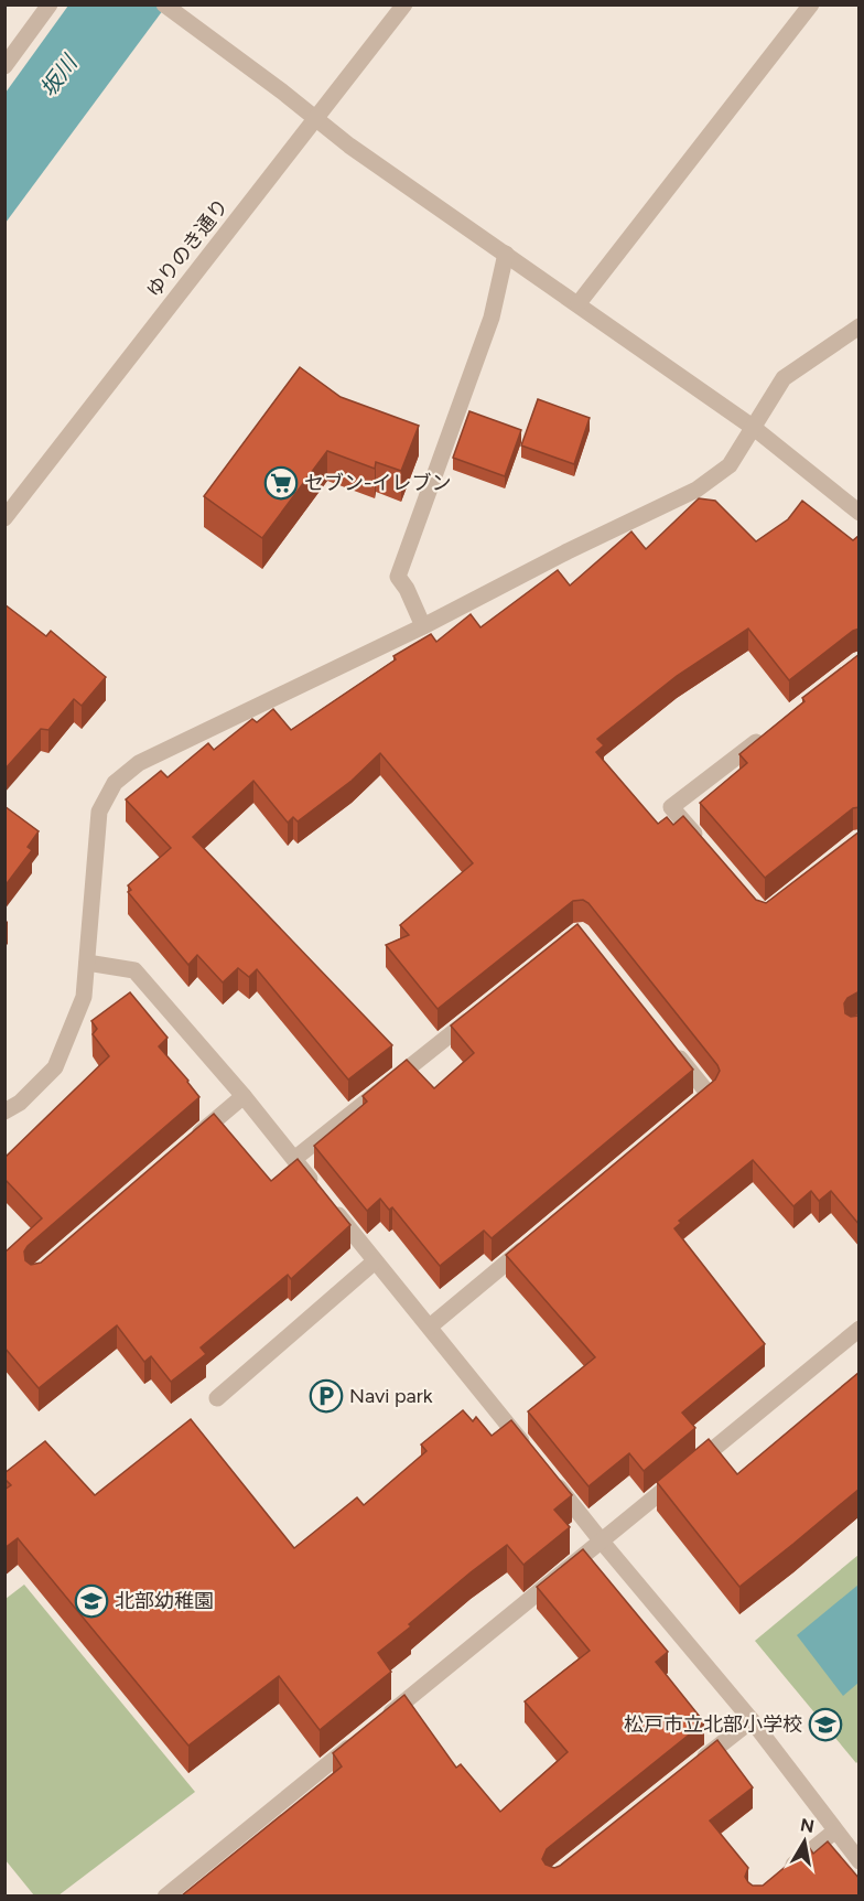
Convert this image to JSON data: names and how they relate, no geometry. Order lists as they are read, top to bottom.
{
  "streets": {
    "street": ["ゆりのき通り"]
  },
  "water": ["坂川"],
  "places": {
    "supermarket": ["セブン-イレブン"],
    "parking": ["Navi park"],
    "school or university": ["北部幼稚園", "松戸市立北部小学校"]
  },
  "north": "top"
}
